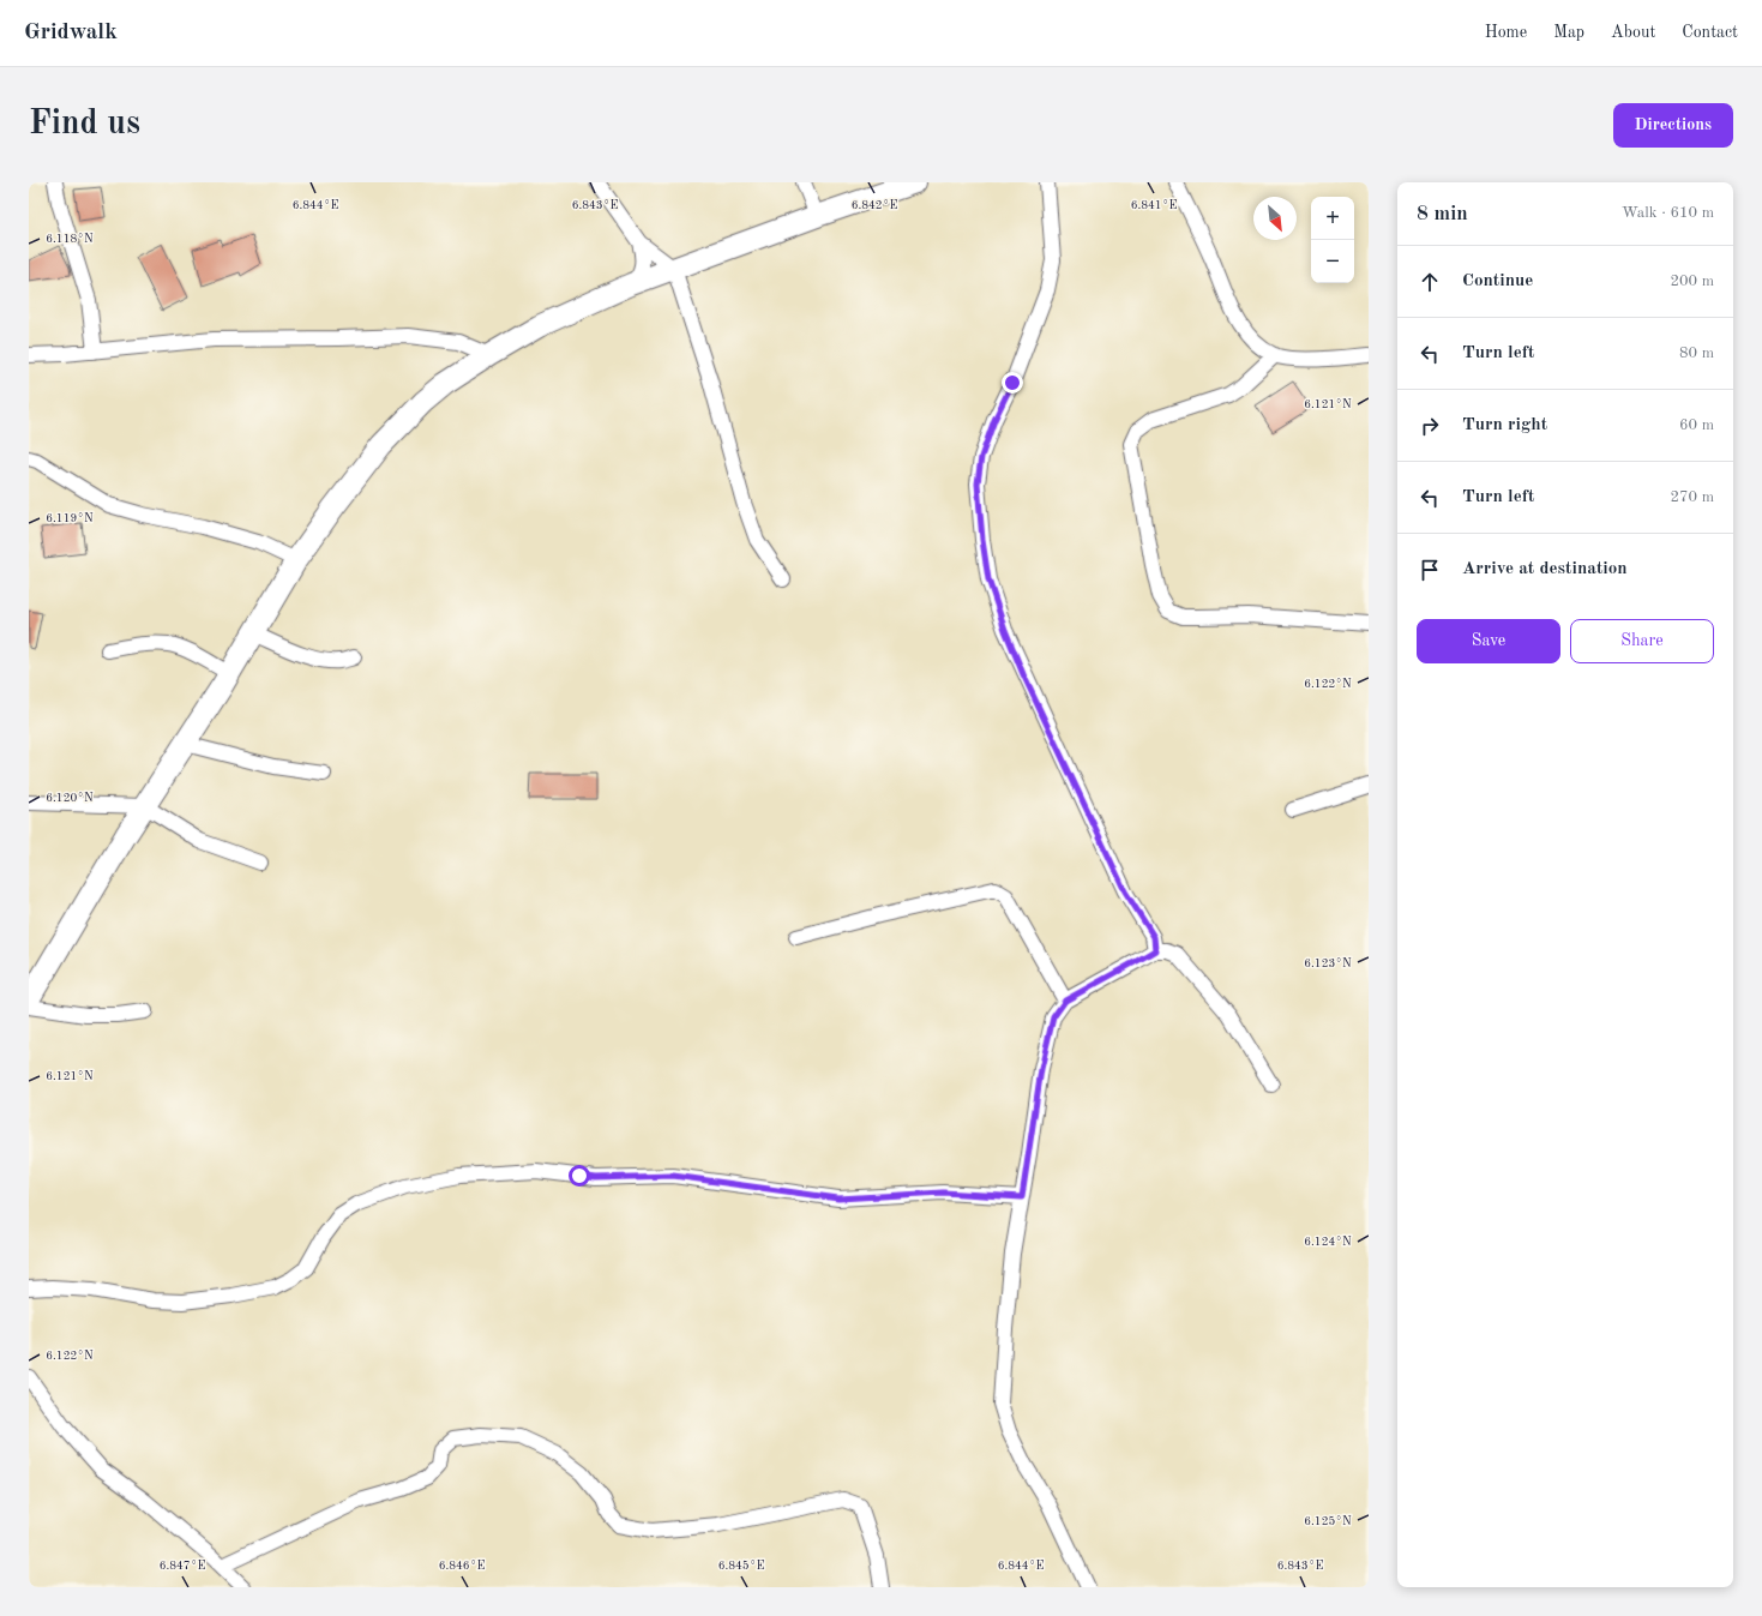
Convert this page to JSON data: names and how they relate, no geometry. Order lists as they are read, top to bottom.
{
  "north": "bottom right",
  "page": {
    "header": "Gridwalk",
    "nav": [
      "Home",
      "Map",
      "About",
      "Contact"
    ],
    "buttons": [
      "Directions",
      ["Save", "Share"]
    ],
    "title": "Find us",
    "heading": ["8 min", "Walk · 610 m"],
    "map_buttons": ["+", "−"],
    "list": [
      ["Continue", "200 m"],
      ["Turn left", "80 m"],
      ["Turn right", "60 m"],
      ["Turn left", "270 m"],
      "Arrive at destination"
    ]
  },
  "coordinates": [
    "6.844°E",
    "6.843°E",
    "6.842°E",
    "6.841°E",
    "6.118°N",
    "6.121°N",
    "6.119°N",
    "6.122°N",
    "6.120°N",
    "6.123°N",
    "6.124°N",
    "6.125°N",
    "6.847°E",
    "6.846°E",
    "6.845°E"
  ]
}
